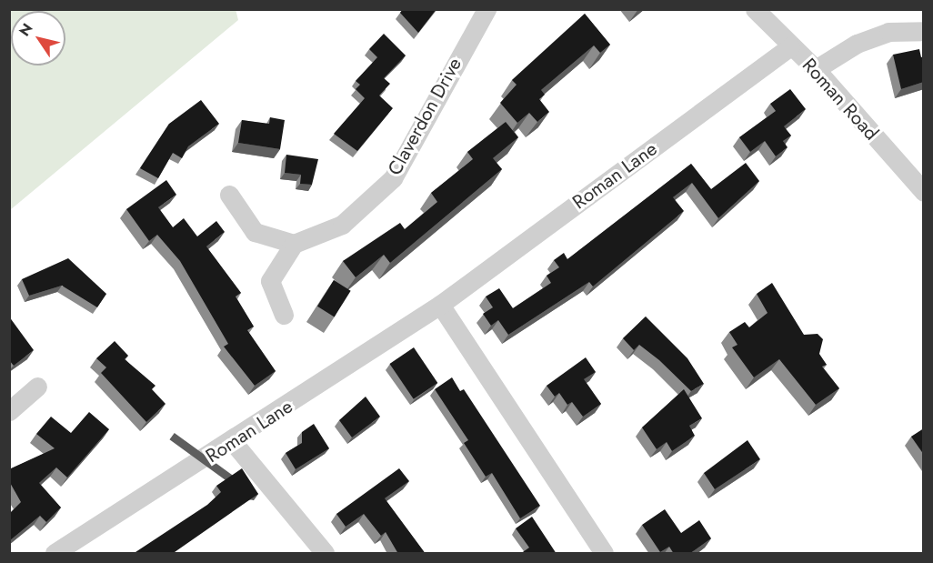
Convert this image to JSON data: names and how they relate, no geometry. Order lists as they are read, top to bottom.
{
  "streets": {
    "street": ["Roman Road", "Claverdon Drive", "Roman Lane"]
  },
  "crossings": [
    ["Roman Road", "Roman Lane"]
  ],
  "north": "top left"
}
